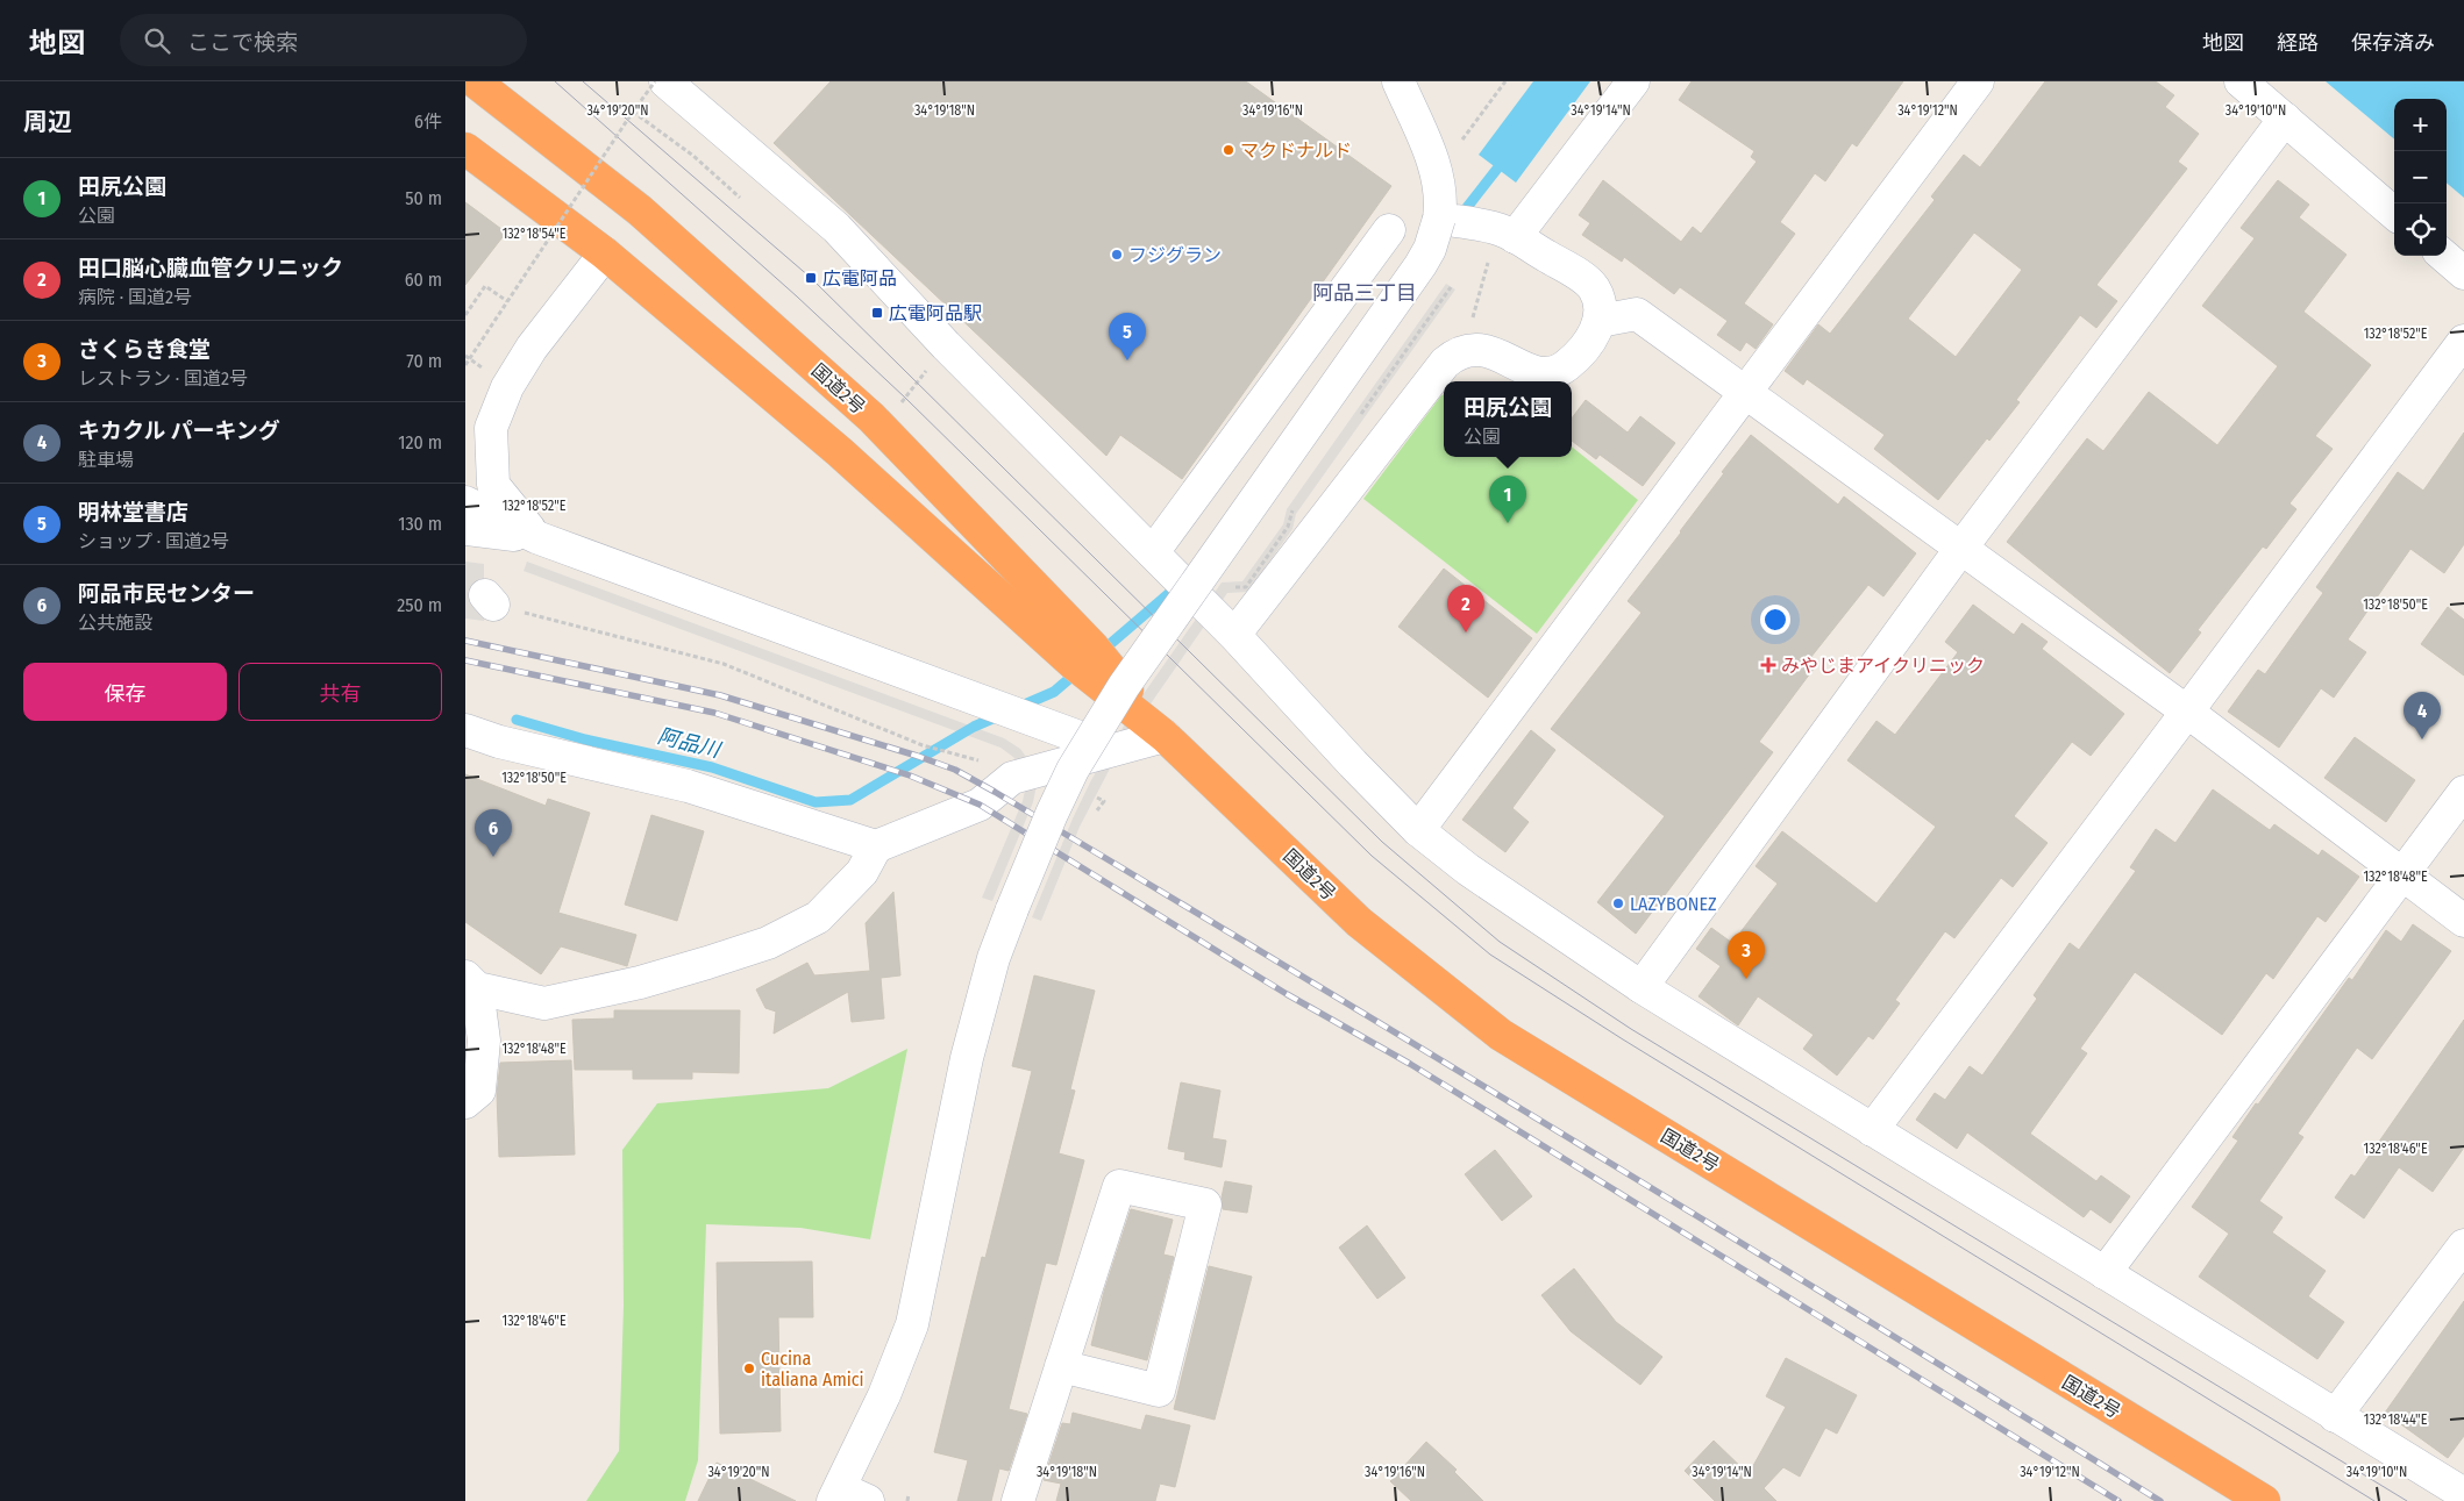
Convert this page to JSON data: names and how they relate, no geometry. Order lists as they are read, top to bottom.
{
  "streets": {
    "highway": ["国道2号"]
  },
  "districts": ["阿品三丁目"],
  "water": ["阿品川"],
  "places": {
    "other": [
      "マクドナルド",
      "フジグラン",
      "LAZYBONEZ",
      "Cucina italiana Amici"
    ],
    "transit": ["広電阿品", "広電阿品駅"],
    "health": ["みやじまアイクリニック"]
  },
  "page": {
    "header": "地図",
    "search": "ここで検索",
    "nav": ["地図", "経路", "保存済み"],
    "heading": ["周辺", "6件"],
    "map_buttons": ["+", "−"],
    "list": [
      {
        "mark": "1",
        "name": "田尻公園",
        "note": "公園",
        "value": "50 m"
      },
      {
        "mark": "2",
        "name": "田口脳心臓血管クリニック",
        "note": "病院 · 国道2号",
        "value": "60 m"
      },
      {
        "mark": "3",
        "name": "さくらき食堂",
        "note": "レストラン · 国道2号",
        "value": "70 m"
      },
      {
        "mark": "4",
        "name": "キカクル パーキング",
        "note": "駐車場",
        "value": "120 m"
      },
      {
        "mark": "5",
        "name": "明林堂書店",
        "note": "ショップ · 国道2号",
        "value": "130 m"
      },
      {
        "mark": "6",
        "name": "阿品市民センター",
        "note": "公共施設",
        "value": "250 m"
      }
    ],
    "pins": [
      "5",
      "1",
      "2",
      "4",
      "6",
      "3"
    ],
    "popup": ["田尻公園", "公園"],
    "buttons": ["保存", "共有"]
  },
  "coordinates": [
    "34°19'20\"N",
    "34°19'18\"N",
    "34°19'16\"N",
    "34°19'14\"N",
    "34°19'12\"N",
    "34°19'10\"N",
    "132°18'54\"E",
    "132°18'52\"E",
    "132°18'50\"E",
    "132°18'48\"E",
    "132°18'46\"E",
    "132°18'44\"E"
  ]
}
